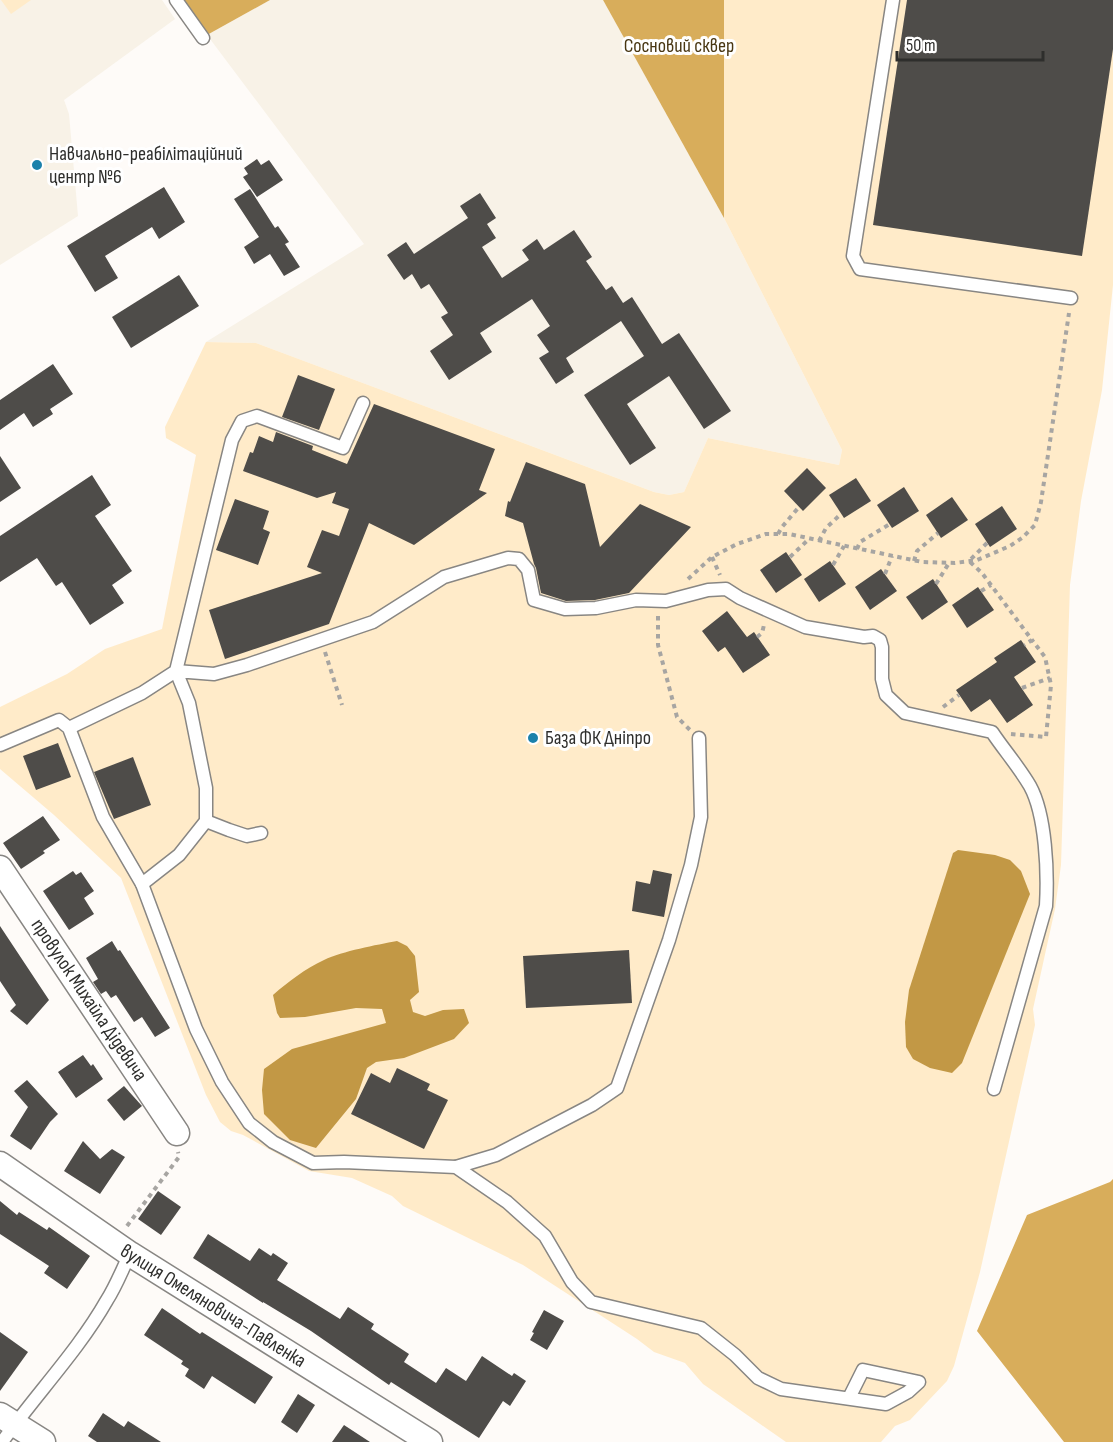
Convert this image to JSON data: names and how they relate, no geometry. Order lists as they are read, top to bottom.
{
  "streets": {
    "street": ["провулок Михайла Дідевича", "вулиця Омеляновича-Павленка"]
  },
  "parks": ["Сосновий сквер"],
  "places": ["Навчально-реабілітаційний центр №6", "База ФК Дніпро"],
  "scale_bar": "50 m"
}
